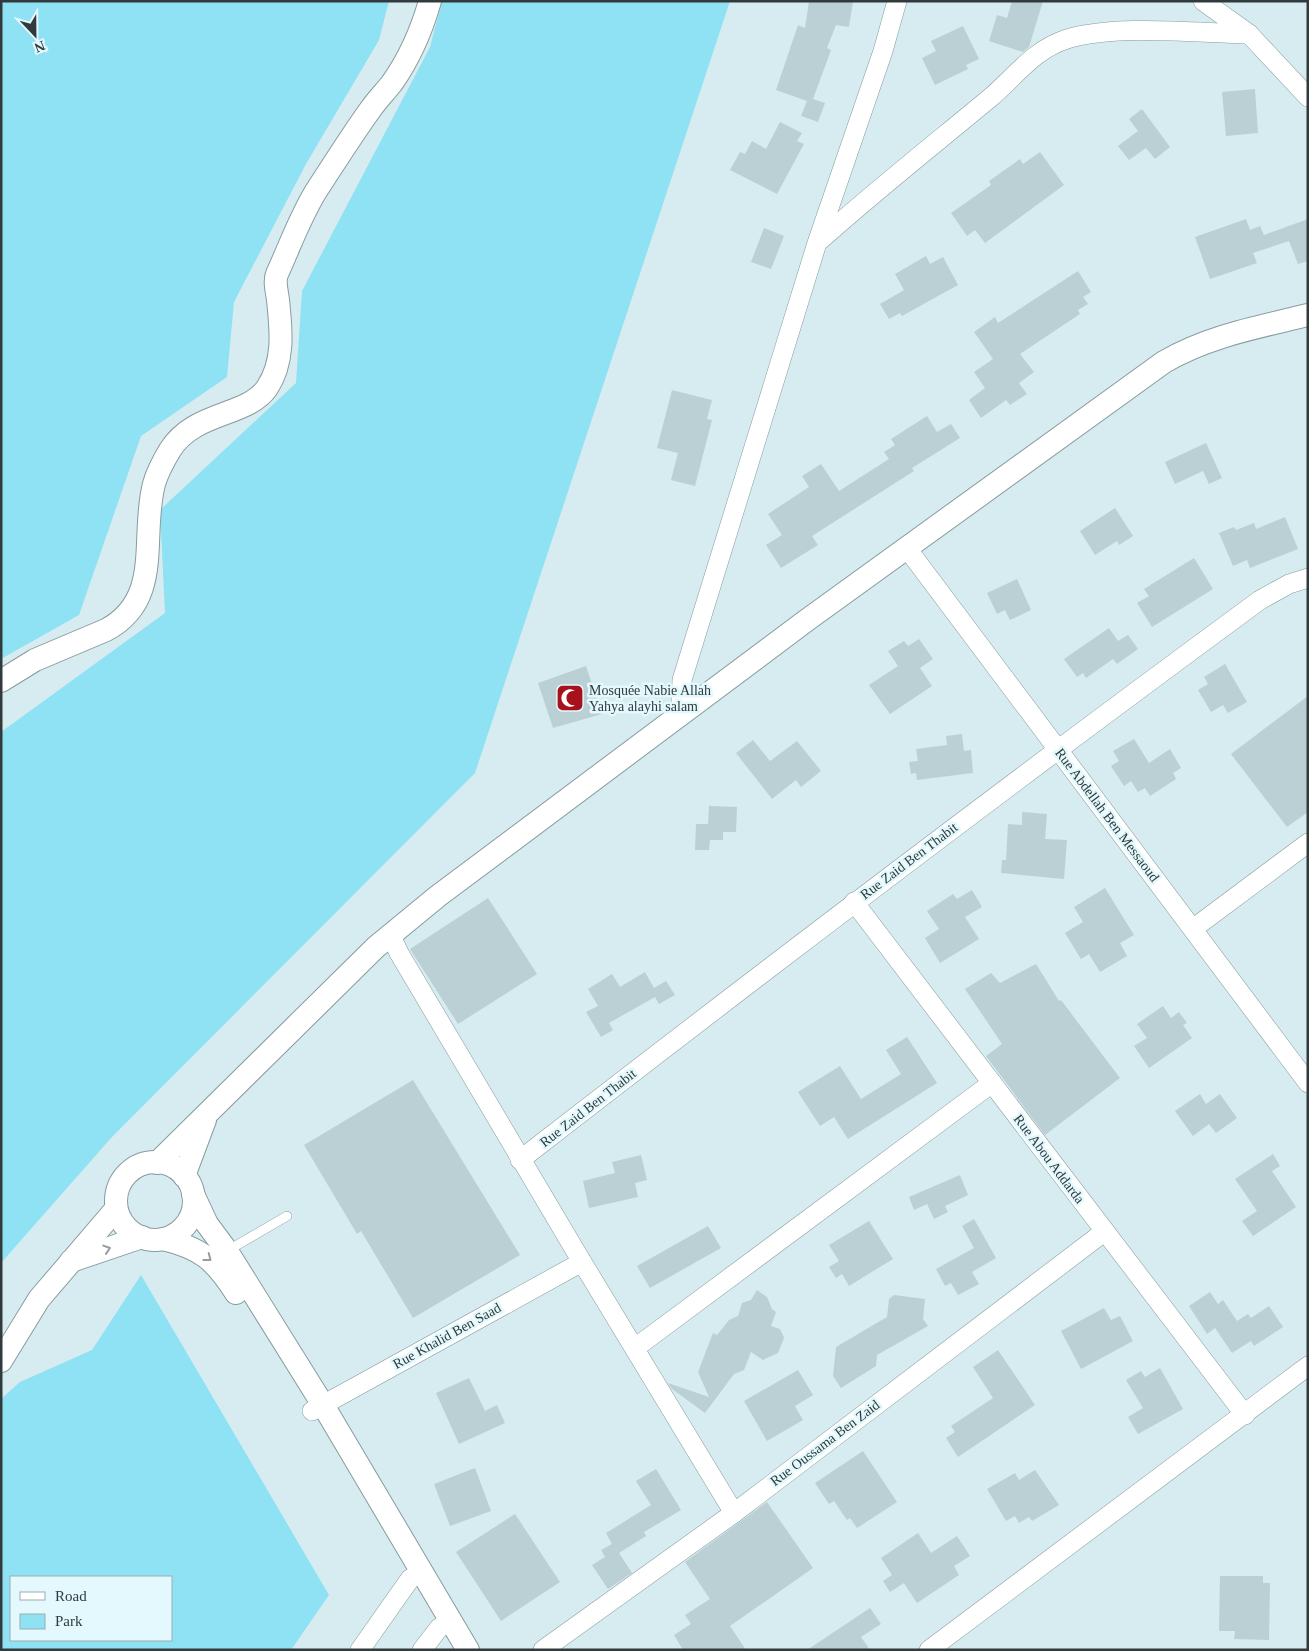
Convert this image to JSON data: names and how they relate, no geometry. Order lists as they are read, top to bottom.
{
  "streets": {
    "street": [
      "Rue Abdellah Ben Messaoud",
      "Rue Zaid Ben Thabit",
      "Rue Abou Addarda",
      "Rue Khalid Ben Saad",
      "Rue Oussama Ben Zaid"
    ]
  },
  "crossings": [
    ["Rue Abdellah Ben Messaoud", "Rue Zaid Ben Thabit"],
    ["Rue Zaid Ben Thabit", "Rue Abou Addarda"],
    ["Rue Abou Addarda", "Rue Oussama Ben Zaid"]
  ],
  "places": {
    "mosque": ["Mosquée Nabie Allah Yahya alayhi salam"]
  },
  "legend": ["Road", "Park"],
  "north": "bottom"
}
